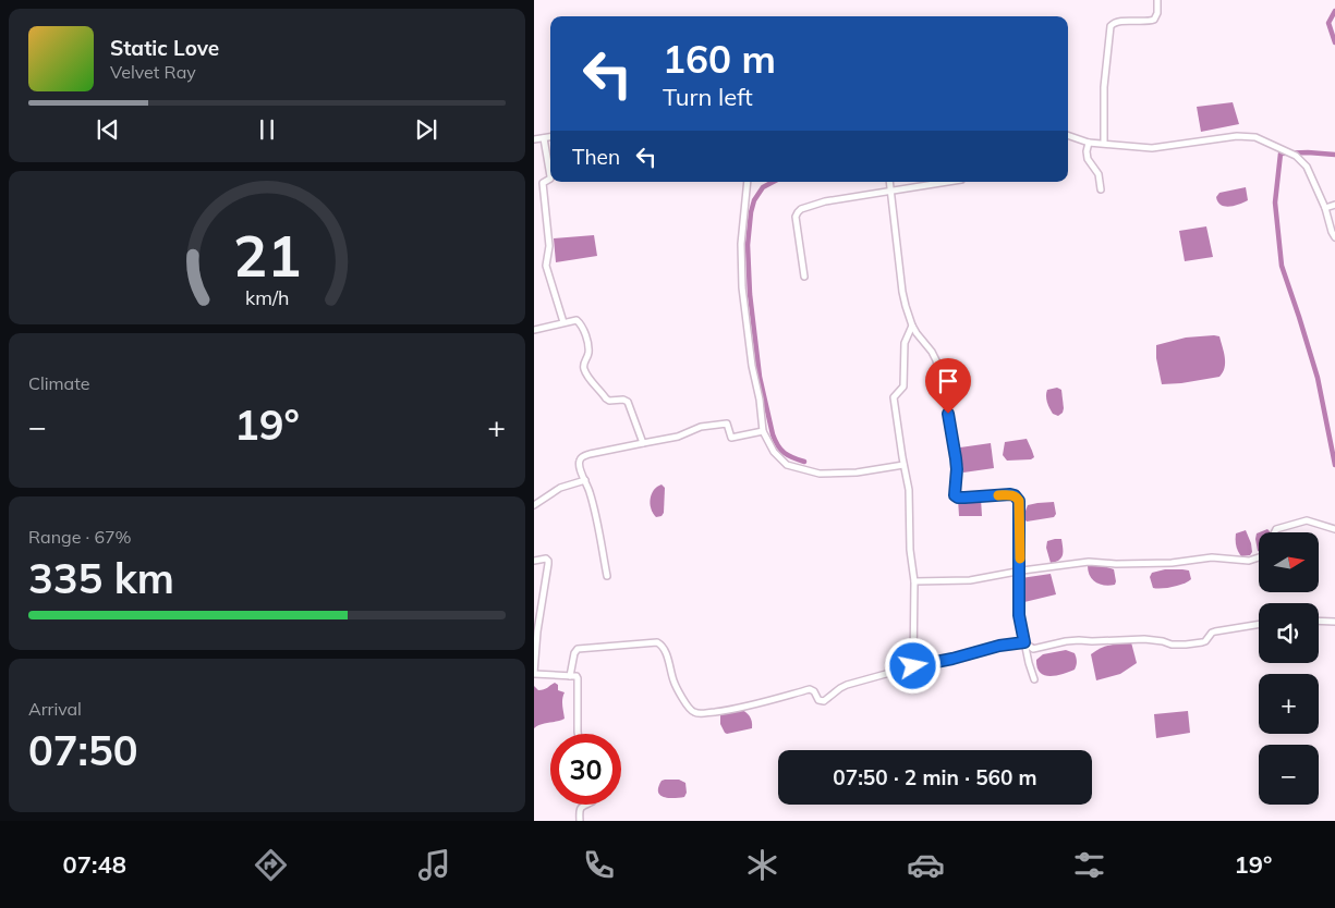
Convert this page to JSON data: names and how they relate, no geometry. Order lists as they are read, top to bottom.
{
  "north": "right",
  "page": {
    "turn": ["160 m", "Turn left"],
    "song": ["Static Love", "Velvet Ray"],
    "then": "Then",
    "tile": [
      "Climate",
      ["Range · 67%", "335 km"],
      ["Arrival", "07:50"]
    ],
    "heat": ["−", "19°", "+"],
    "map_buttons": ["+", "−"],
    "limit": "30",
    "trip": "07:50 · 2 min · 560 m",
    "tabs": ["07:48", "19°"],
    "gauge": ["21", "km/h"]
  }
}
